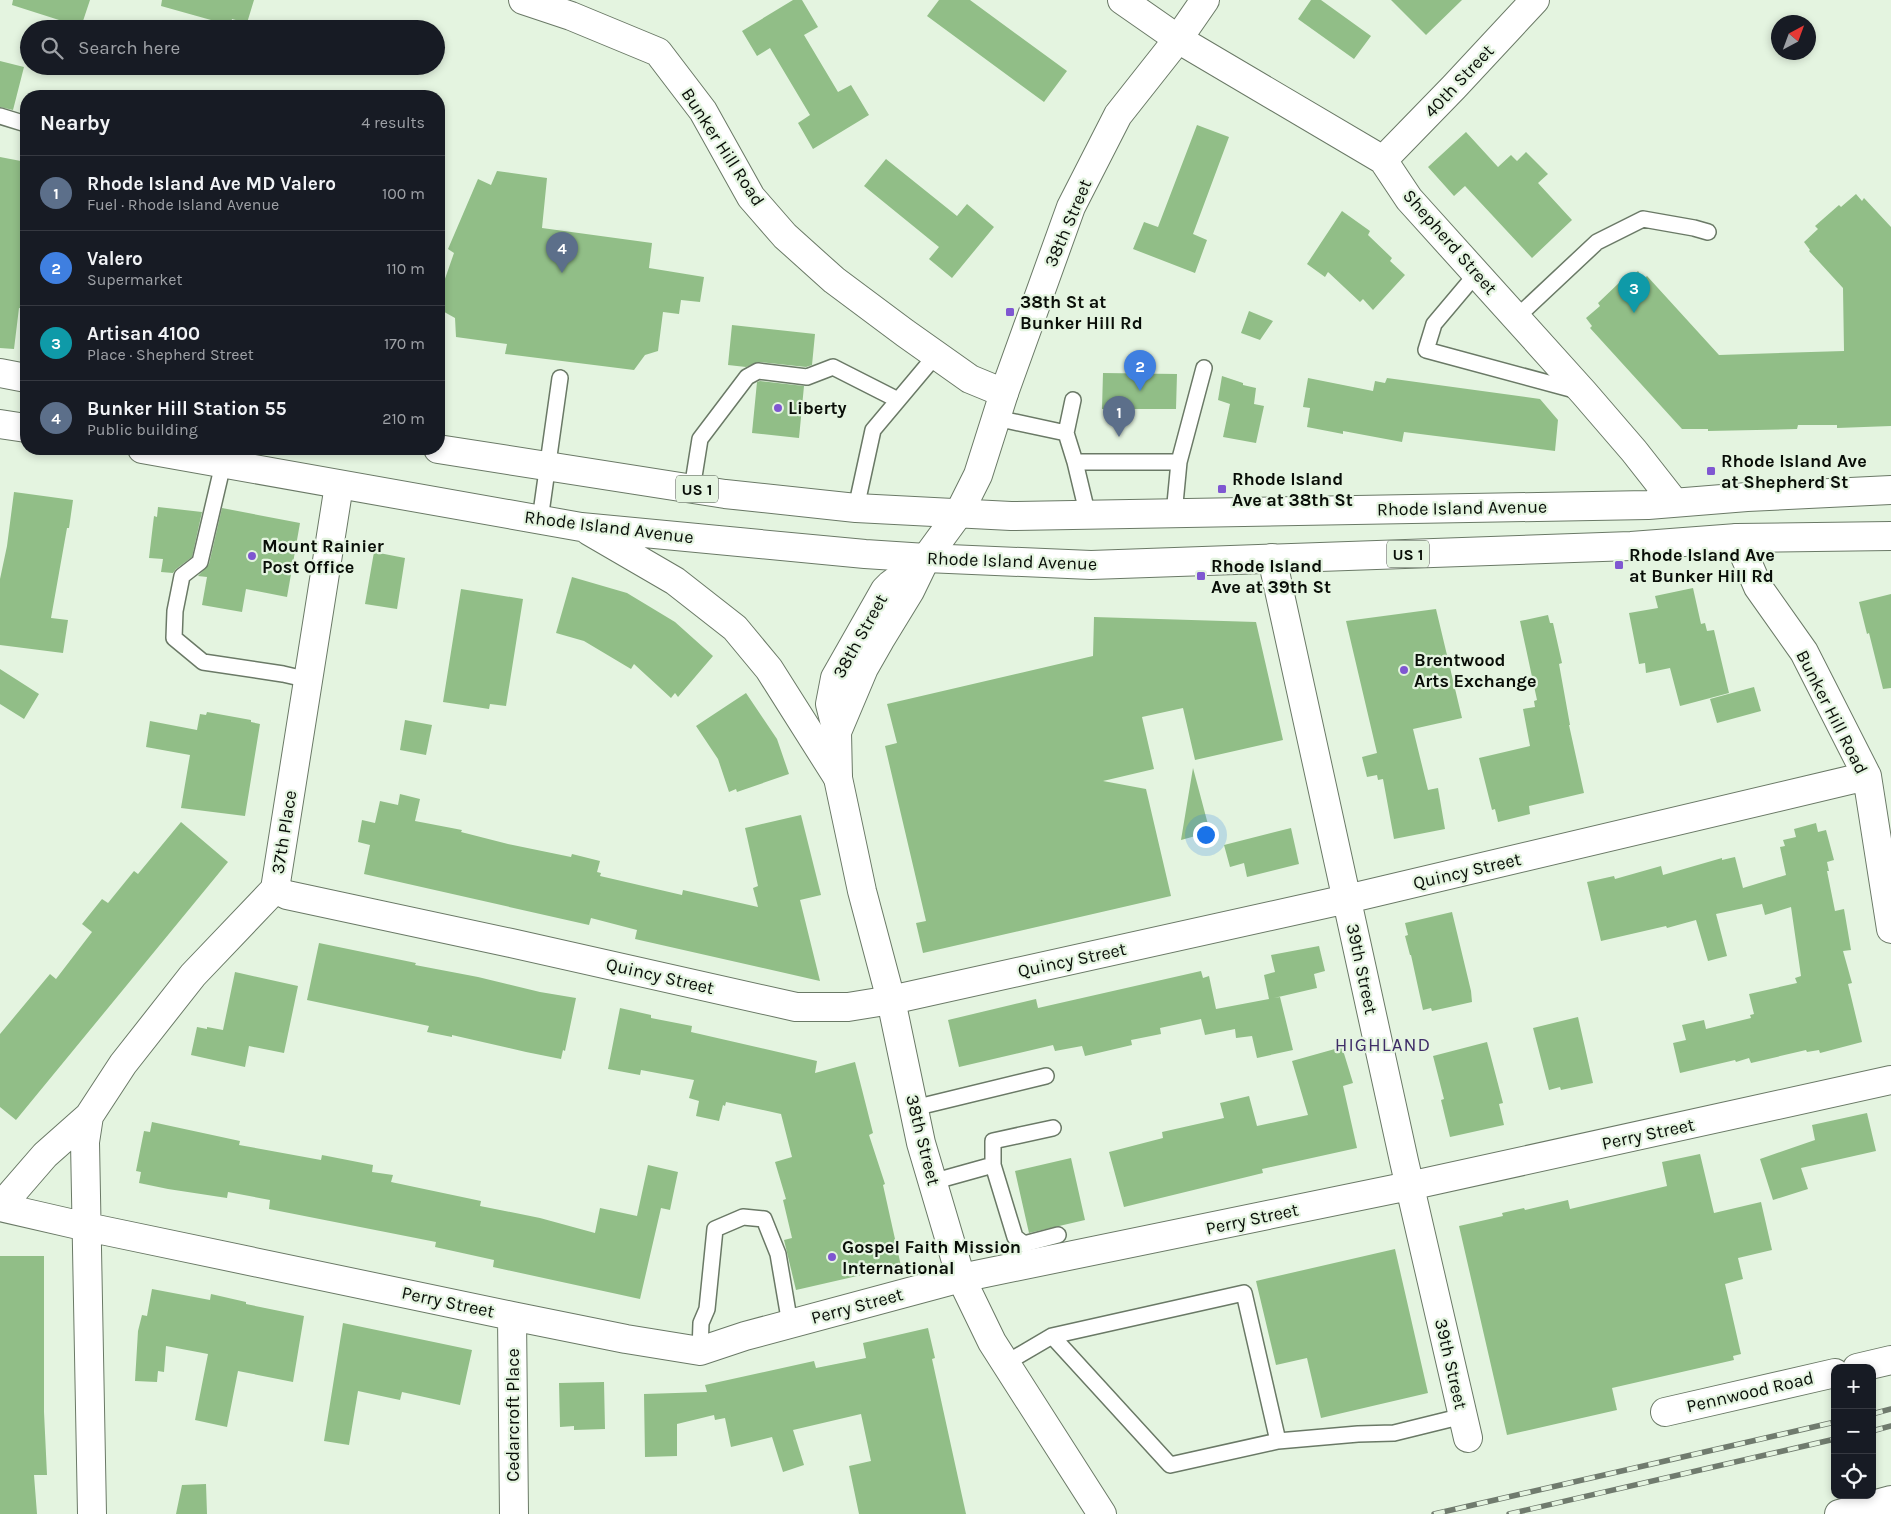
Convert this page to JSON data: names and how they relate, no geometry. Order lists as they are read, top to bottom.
{
  "streets": {
    "street": [
      "40th Street",
      "Bunker Hill Road",
      "38th Street",
      "Shepherd Street",
      "US 1",
      "Rhode Island Avenue",
      "37th Place",
      "Quincy Street",
      "39th Street",
      "Perry Street",
      "Pennwood Road",
      "Cedarcroft Place"
    ]
  },
  "crossings": [
    ["40th Street", "Shepherd Street"],
    ["Bunker Hill Road", "38th Street"],
    ["Bunker Hill Road", "Rhode Island Avenue"],
    ["Bunker Hill Road", "Quincy Street"],
    ["38th Street", "Shepherd Street"],
    ["38th Street", "Rhode Island Avenue"],
    ["38th Street", "Quincy Street"],
    ["38th Street", "Perry Street"],
    ["Shepherd Street", "Rhode Island Avenue"],
    ["Rhode Island Avenue", "37th Place"],
    ["Rhode Island Avenue", "39th Street"],
    ["37th Place", "Quincy Street"],
    ["37th Place", "Perry Street"],
    ["Quincy Street", "39th Street"],
    ["39th Street", "Perry Street"],
    ["Perry Street", "Cedarcroft Place"]
  ],
  "districts": ["HIGHLAND"],
  "places": {
    "transit": [
      "38th St at Bunker Hill Rd",
      "Rhode Island Ave at Shepherd St",
      "Rhode Island Ave at 38th St",
      "Rhode Island Ave at Bunker Hill Rd",
      "Rhode Island Ave at 39th St"
    ],
    "other": [
      "Liberty",
      "Mount Rainier Post Office",
      "Brentwood Arts Exchange",
      "Gospel Faith Mission International"
    ]
  },
  "north": "top right",
  "page": {
    "search": "Search here",
    "heading": ["Nearby", "4 results"],
    "list": [
      {
        "mark": "1",
        "name": "Rhode Island Ave MD Valero",
        "note": "Fuel · Rhode Island Avenue",
        "value": "100 m"
      },
      {
        "mark": "2",
        "name": "Valero",
        "note": "Supermarket",
        "value": "110 m"
      },
      {
        "mark": "3",
        "name": "Artisan 4100",
        "note": "Place · Shepherd Street",
        "value": "170 m"
      },
      {
        "mark": "4",
        "name": "Bunker Hill Station 55",
        "note": "Public building",
        "value": "210 m"
      }
    ],
    "pins": [
      "4",
      "3",
      "2",
      "1"
    ],
    "map_buttons": ["+", "−"]
  }
}
